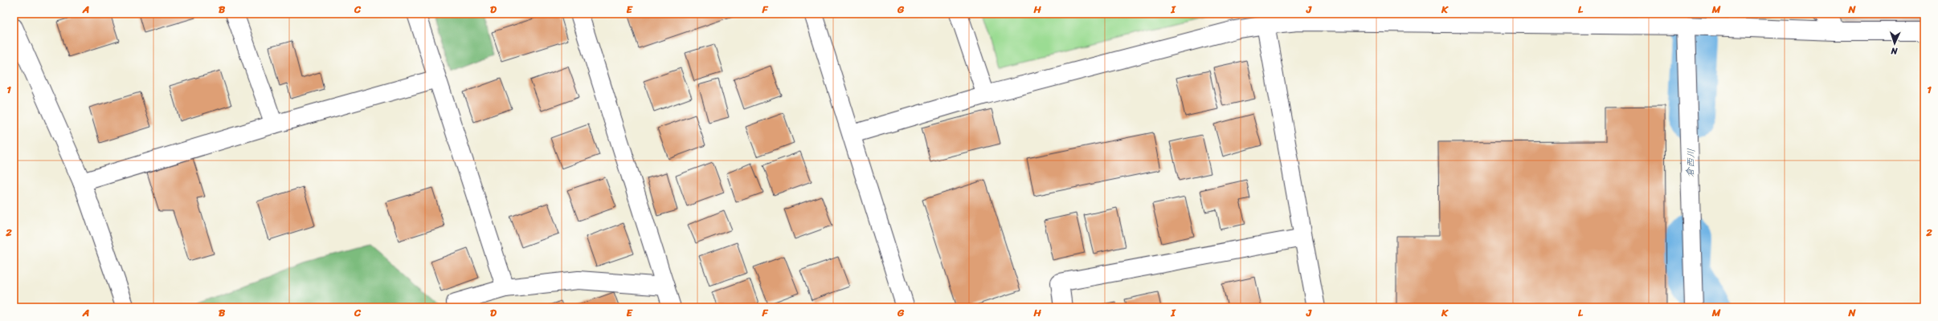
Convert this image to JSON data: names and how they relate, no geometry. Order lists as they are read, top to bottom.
{
  "water": ["倉西川"],
  "north": "bottom",
  "grid": {
    "columns": [
      "A",
      "B",
      "C",
      "D",
      "E",
      "F",
      "G",
      "H",
      "I",
      "J",
      "K",
      "L",
      "M",
      "N"
    ],
    "rows": ["1", "2"]
  }
}
